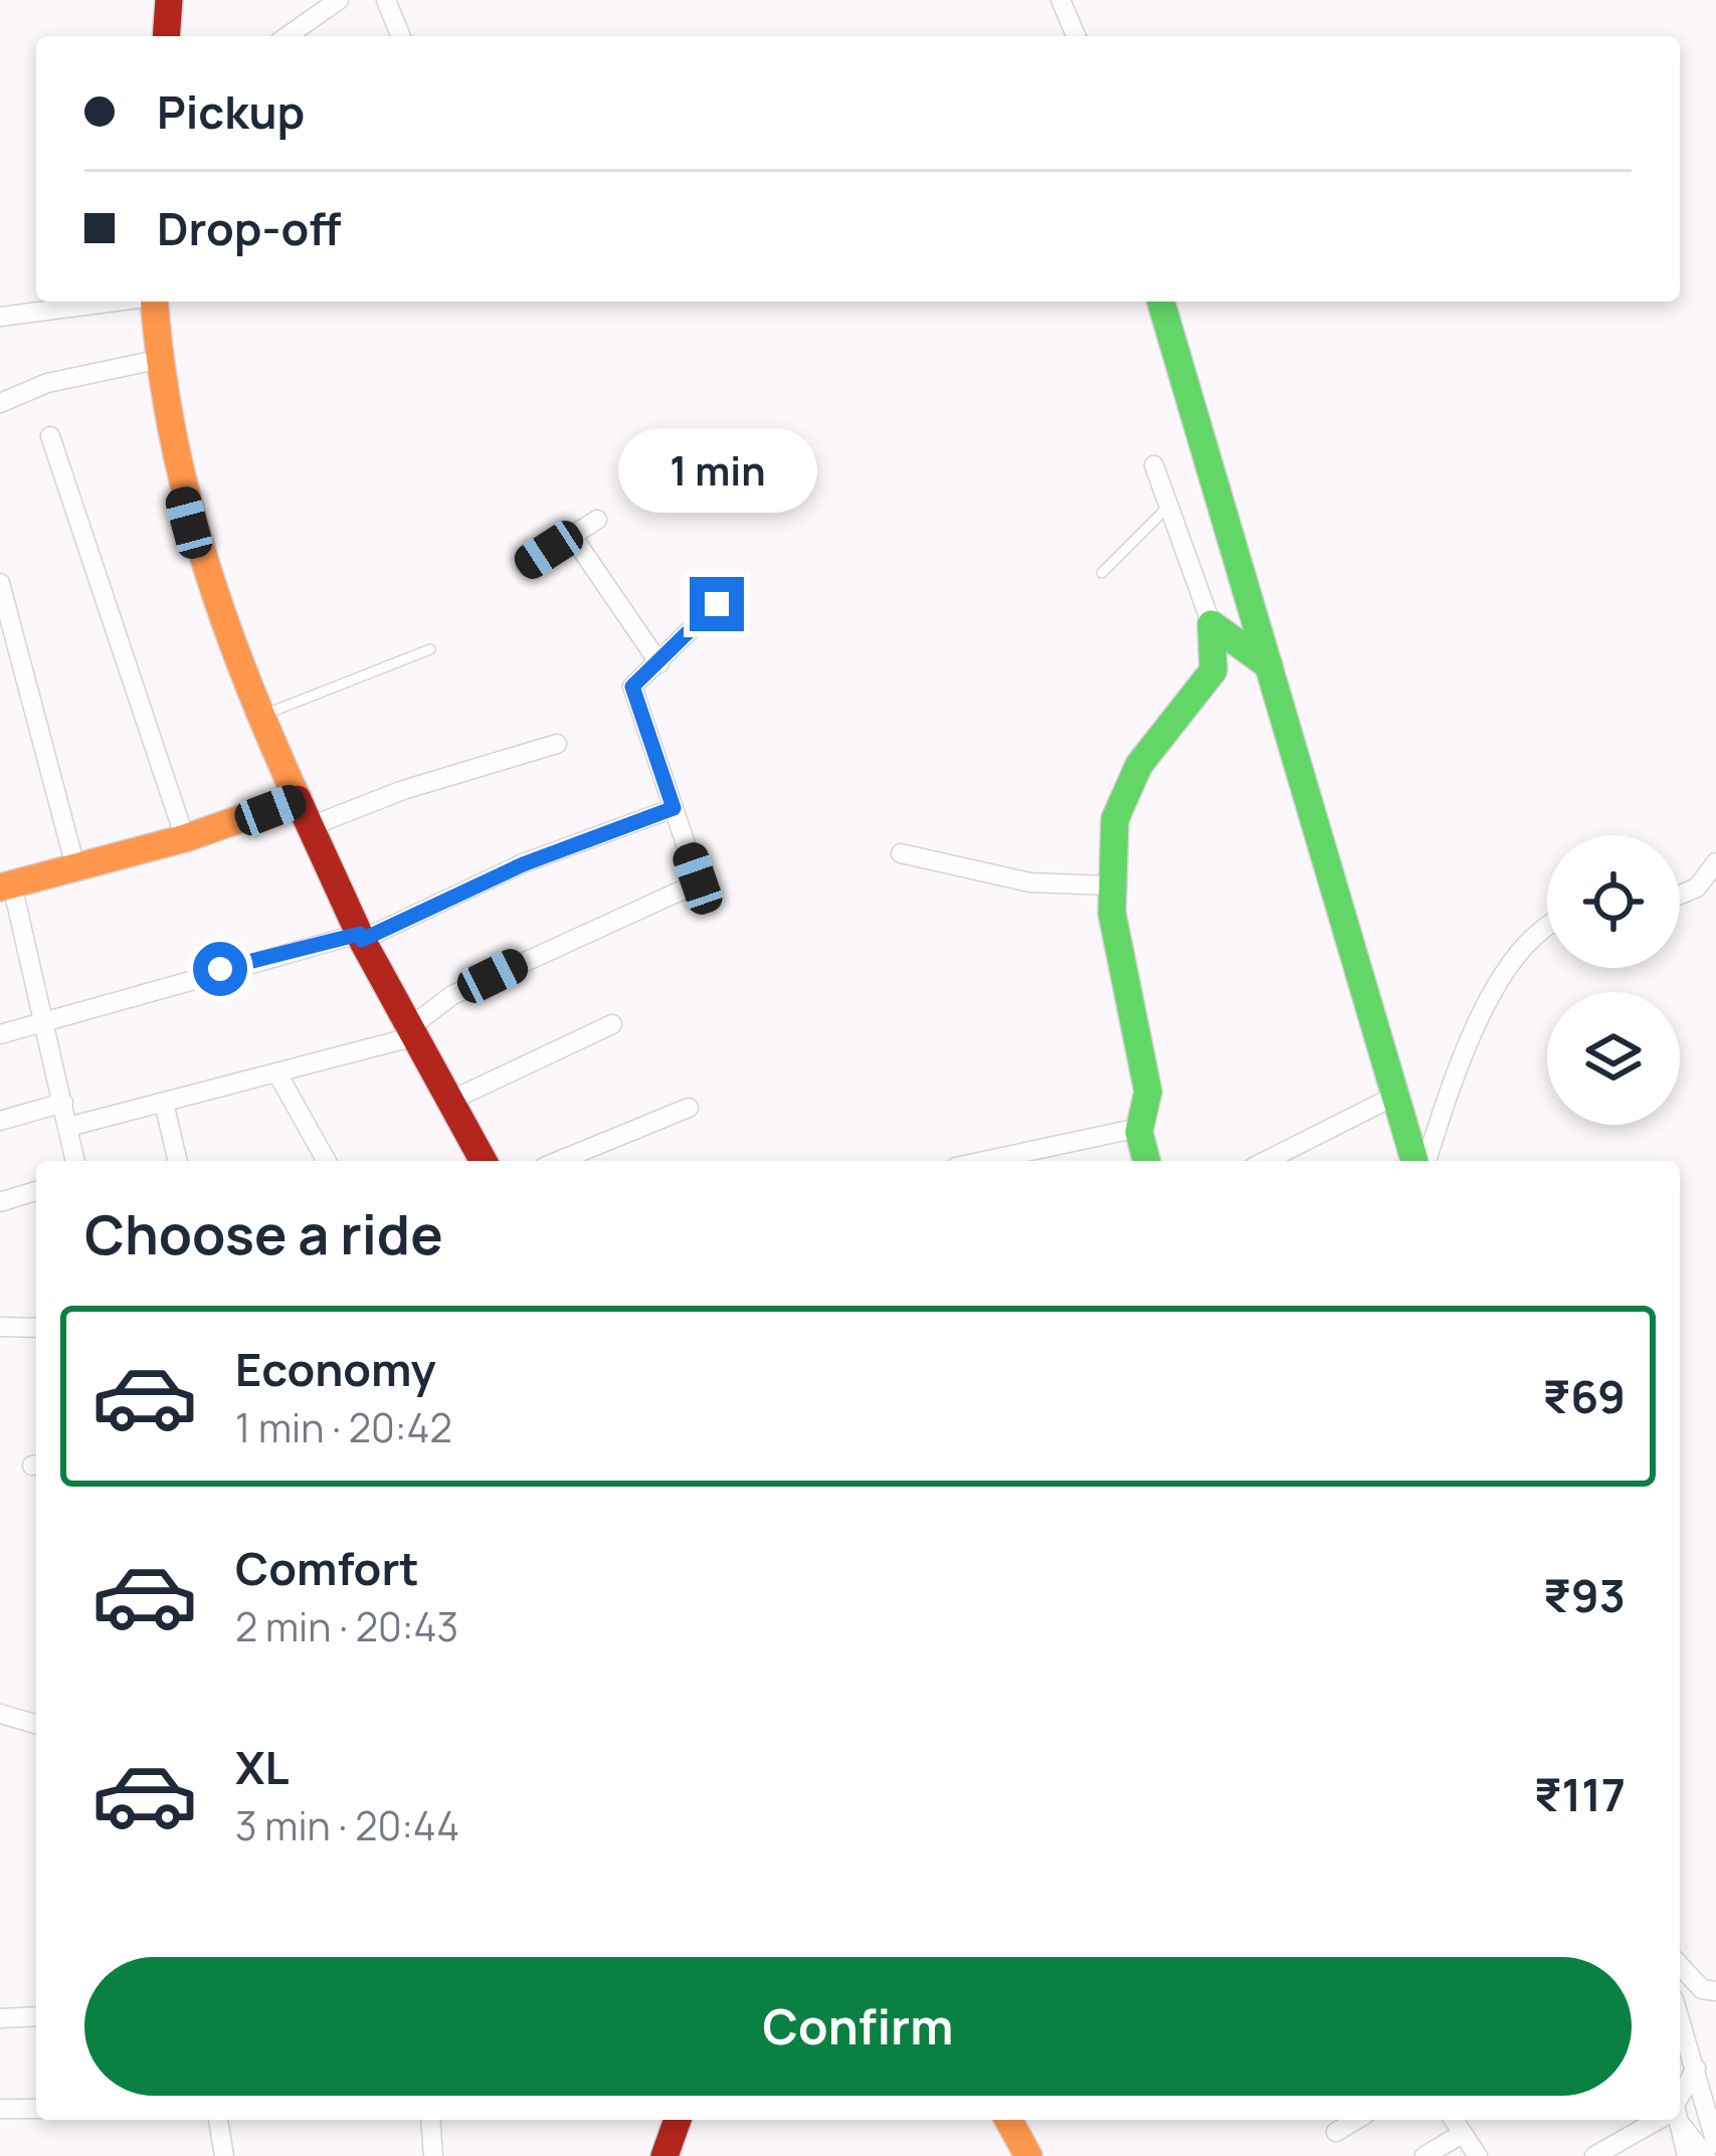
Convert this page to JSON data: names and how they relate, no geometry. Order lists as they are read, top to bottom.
{
  "page": {
    "banner": ["Pickup", "Drop-off"],
    "bubble": "1 min",
    "heading": "Choose a ride",
    "list": [
      {
        "name": "Economy",
        "note": "1 min · 20:42",
        "value": "₹69"
      },
      {
        "name": "Comfort",
        "note": "2 min · 20:43",
        "value": "₹93"
      },
      {
        "name": "XL",
        "note": "3 min · 20:44",
        "value": "₹117"
      }
    ],
    "buttons": "Confirm"
  }
}
